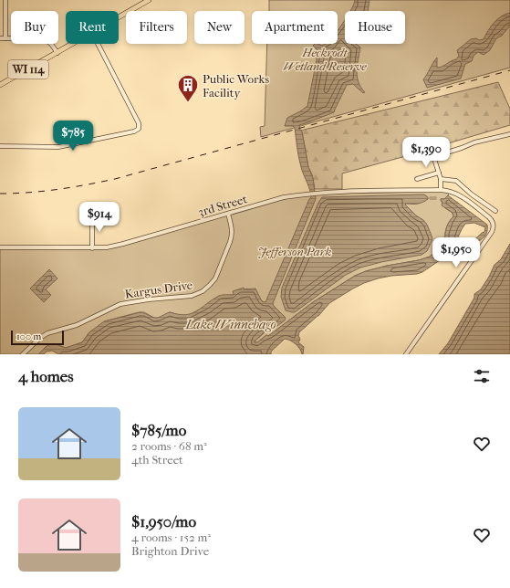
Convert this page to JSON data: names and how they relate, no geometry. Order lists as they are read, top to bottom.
{
  "streets": {
    "main road": ["WI 114"],
    "street": ["3rd Street", "Kargus Drive"]
  },
  "crossings": [
    ["3rd Street", "Kargus Drive"]
  ],
  "water": ["Lake Winnebago"],
  "parks": ["Heckrodt Wetland Reserve", "Jefferson Park"],
  "places": {
    "building": ["Public Works Facility"]
  },
  "scale_bar": "100 m",
  "page": {
    "chip": [
      "Buy",
      "Rent",
      "Filters",
      "New",
      "Apartment",
      "House"
    ],
    "price": [
      "$785",
      "$1,390",
      "$914",
      "$1,950"
    ],
    "scale": "100 m",
    "heading": "4 homes",
    "list": [
      {
        "name": "$785/mo",
        "note": "2 rooms · 68 m² · 4th Street"
      },
      {
        "name": "$1,950/mo",
        "note": "4 rooms · 152 m² · Brighton Drive"
      }
    ]
  }
}
